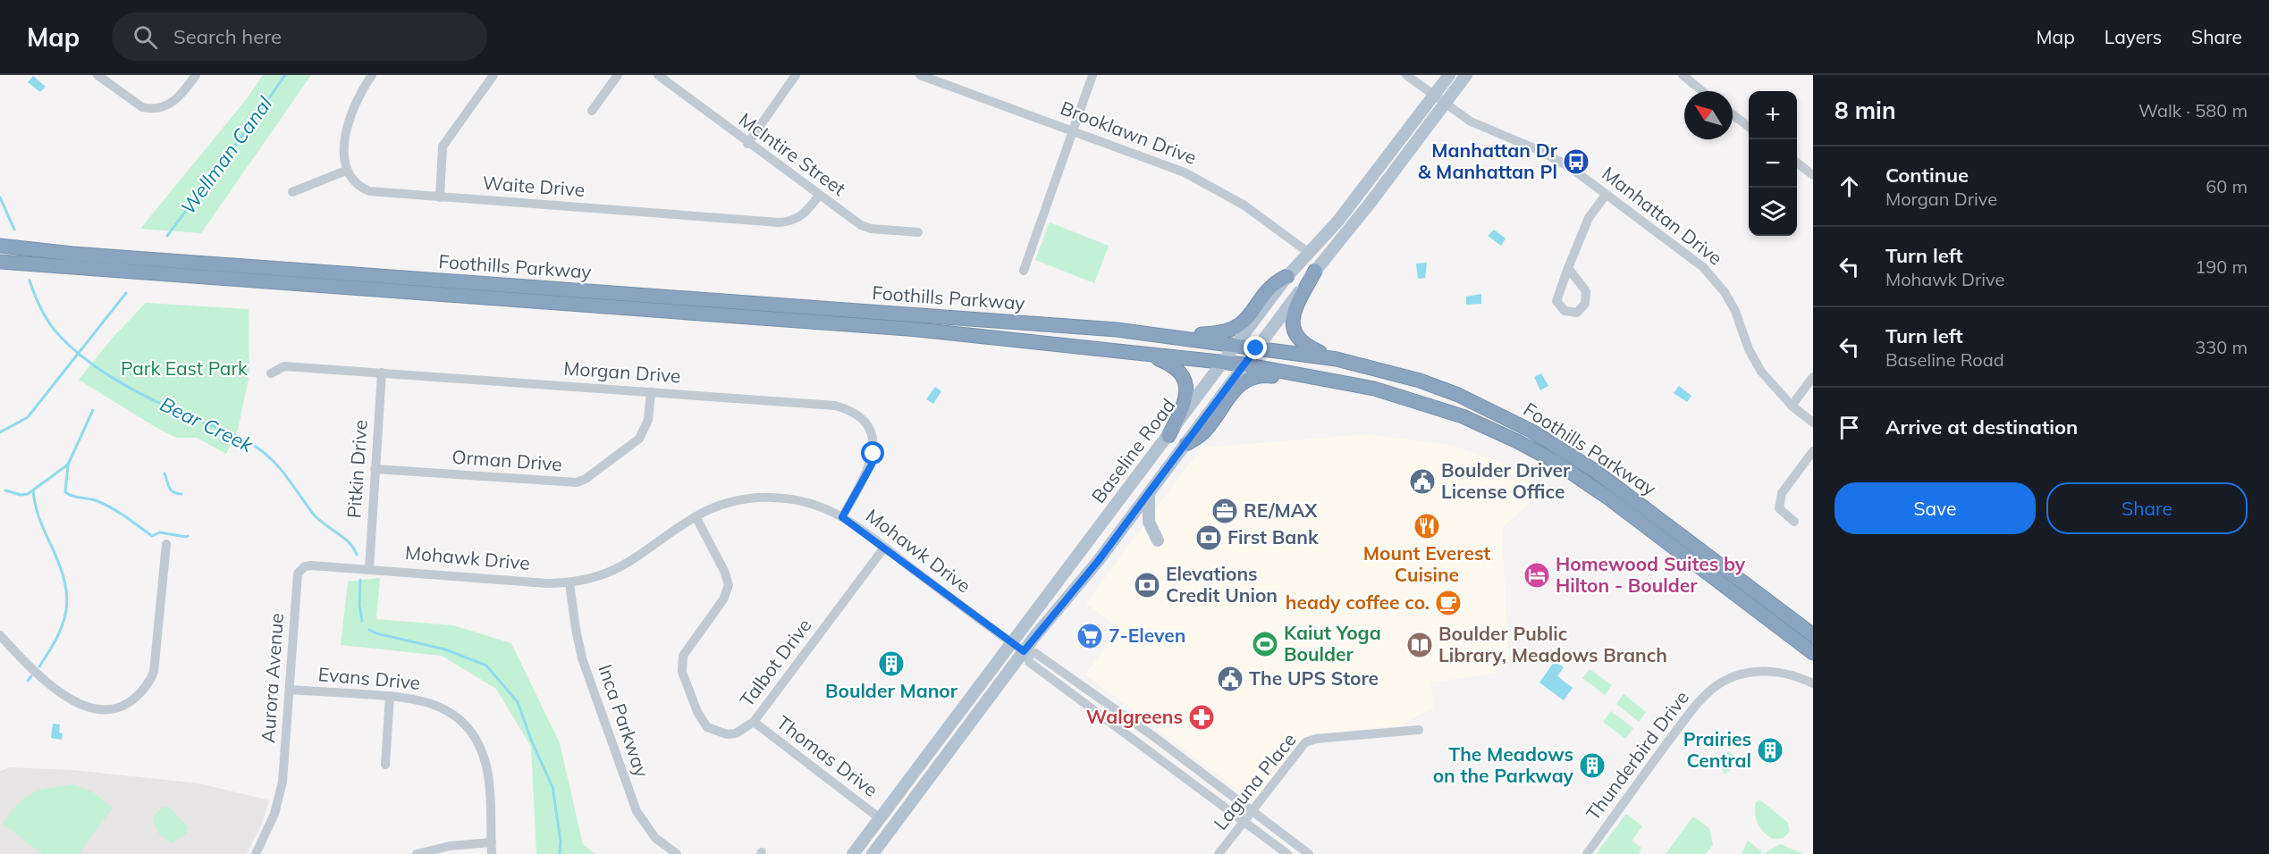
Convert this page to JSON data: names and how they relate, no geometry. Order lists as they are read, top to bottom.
{
  "streets": {
    "highway": ["Foothills Parkway"],
    "main road": ["Baseline Road"],
    "street": [
      "Brooklawn Drive",
      "McIntire Street",
      "Waite Drive",
      "Manhattan Drive",
      "Morgan Drive",
      "Orman Drive",
      "Pitkin Drive",
      "Mohawk Drive",
      "Talbot Drive",
      "Aurora Avenue",
      "Evans Drive",
      "Inca Parkway",
      "Thunderbird Drive",
      "Thomas Drive",
      "Laguna Place"
    ]
  },
  "crossings": [
    ["Brooklawn Drive", "Baseline Road"],
    ["McIntire Street", "Waite Drive"],
    ["Manhattan Drive", "Baseline Road"],
    ["Foothills Parkway", "Baseline Road"],
    ["Morgan Drive", "Orman Drive"],
    ["Morgan Drive", "Pitkin Drive"],
    ["Morgan Drive", "Mohawk Drive"],
    ["Baseline Road", "Mohawk Drive"],
    ["Baseline Road", "Thomas Drive"],
    ["Orman Drive", "Pitkin Drive"],
    ["Pitkin Drive", "Mohawk Drive"],
    ["Pitkin Drive", "Aurora Avenue"],
    ["Mohawk Drive", "Talbot Drive"],
    ["Mohawk Drive", "Aurora Avenue"],
    ["Mohawk Drive", "Inca Parkway"],
    ["Talbot Drive", "Thomas Drive"],
    ["Aurora Avenue", "Evans Drive"]
  ],
  "water": ["Wellman Canal", "Bear Creek"],
  "parks": ["Park East Park"],
  "places": {
    "bus stop": ["Manhattan Dr & Manhattan Pl"],
    "public building": ["Boulder Driver License Office", "The UPS Store"],
    "office": ["RE/MAX"],
    "restaurant": ["Mount Everest Cuisine"],
    "bank": ["First Bank", "Elevations Credit Union"],
    "hotel": ["Homewood Suites by Hilton - Boulder"],
    "cafe": ["heady coffee co."],
    "supermarket": ["7-Eleven"],
    "sports": ["Kaiut Yoga Boulder"],
    "library": ["Boulder Public Library, Meadows Branch"],
    "building": ["Boulder Manor", "Prairies Central", "The Meadows on the Parkway"],
    "pharmacy": ["Walgreens"]
  },
  "north": "top left",
  "page": {
    "header": "Map",
    "search": "Search here",
    "nav": ["Map", "Layers", "Share"],
    "heading": ["8 min", "Walk · 580 m"],
    "map_buttons": ["+", "−"],
    "list": [
      ["Continue", "Morgan Drive", "60 m"],
      ["Turn left", "Mohawk Drive", "190 m"],
      ["Turn left", "Baseline Road", "330 m"],
      "Arrive at destination"
    ],
    "buttons": ["Save", "Share"]
  }
}
